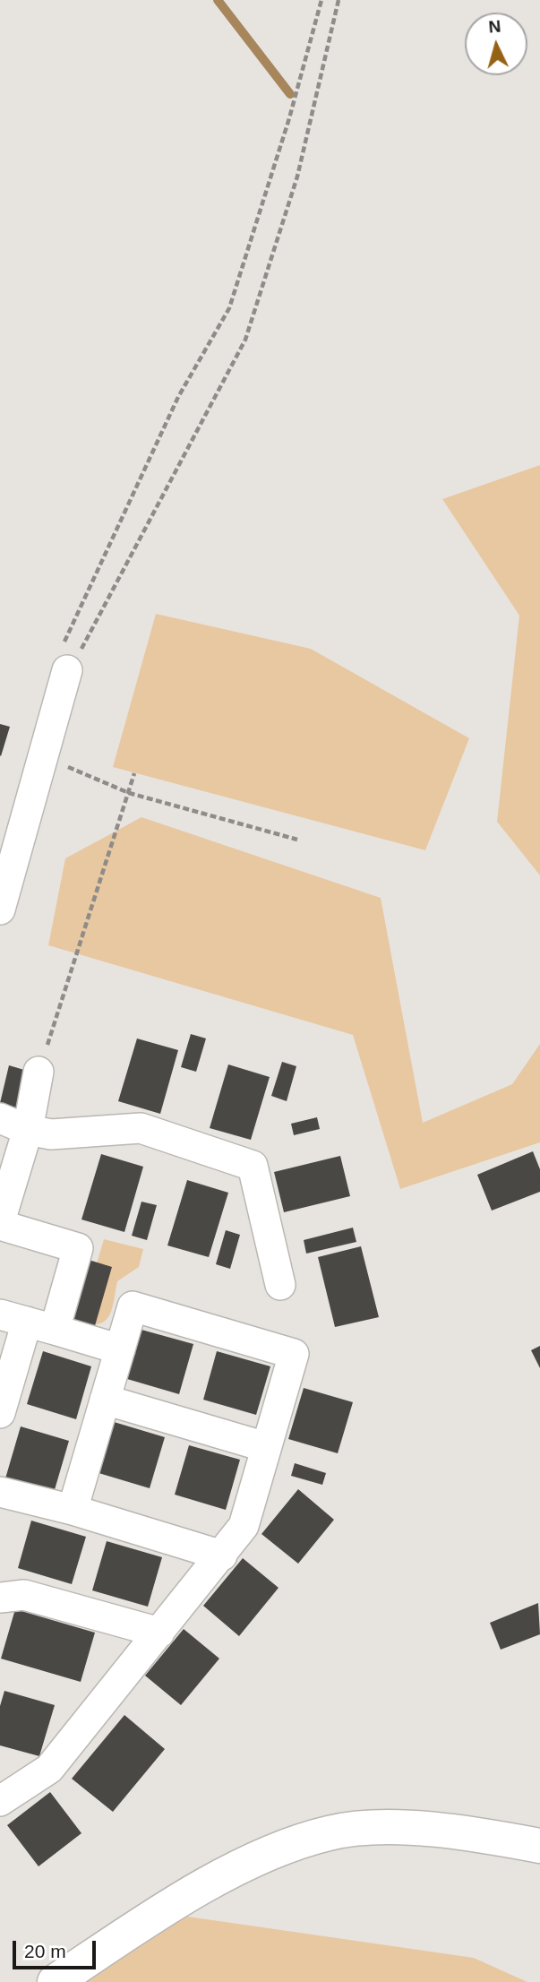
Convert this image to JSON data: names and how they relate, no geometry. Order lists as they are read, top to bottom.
{
  "scale_bar": "20 m",
  "north": "top"
}
